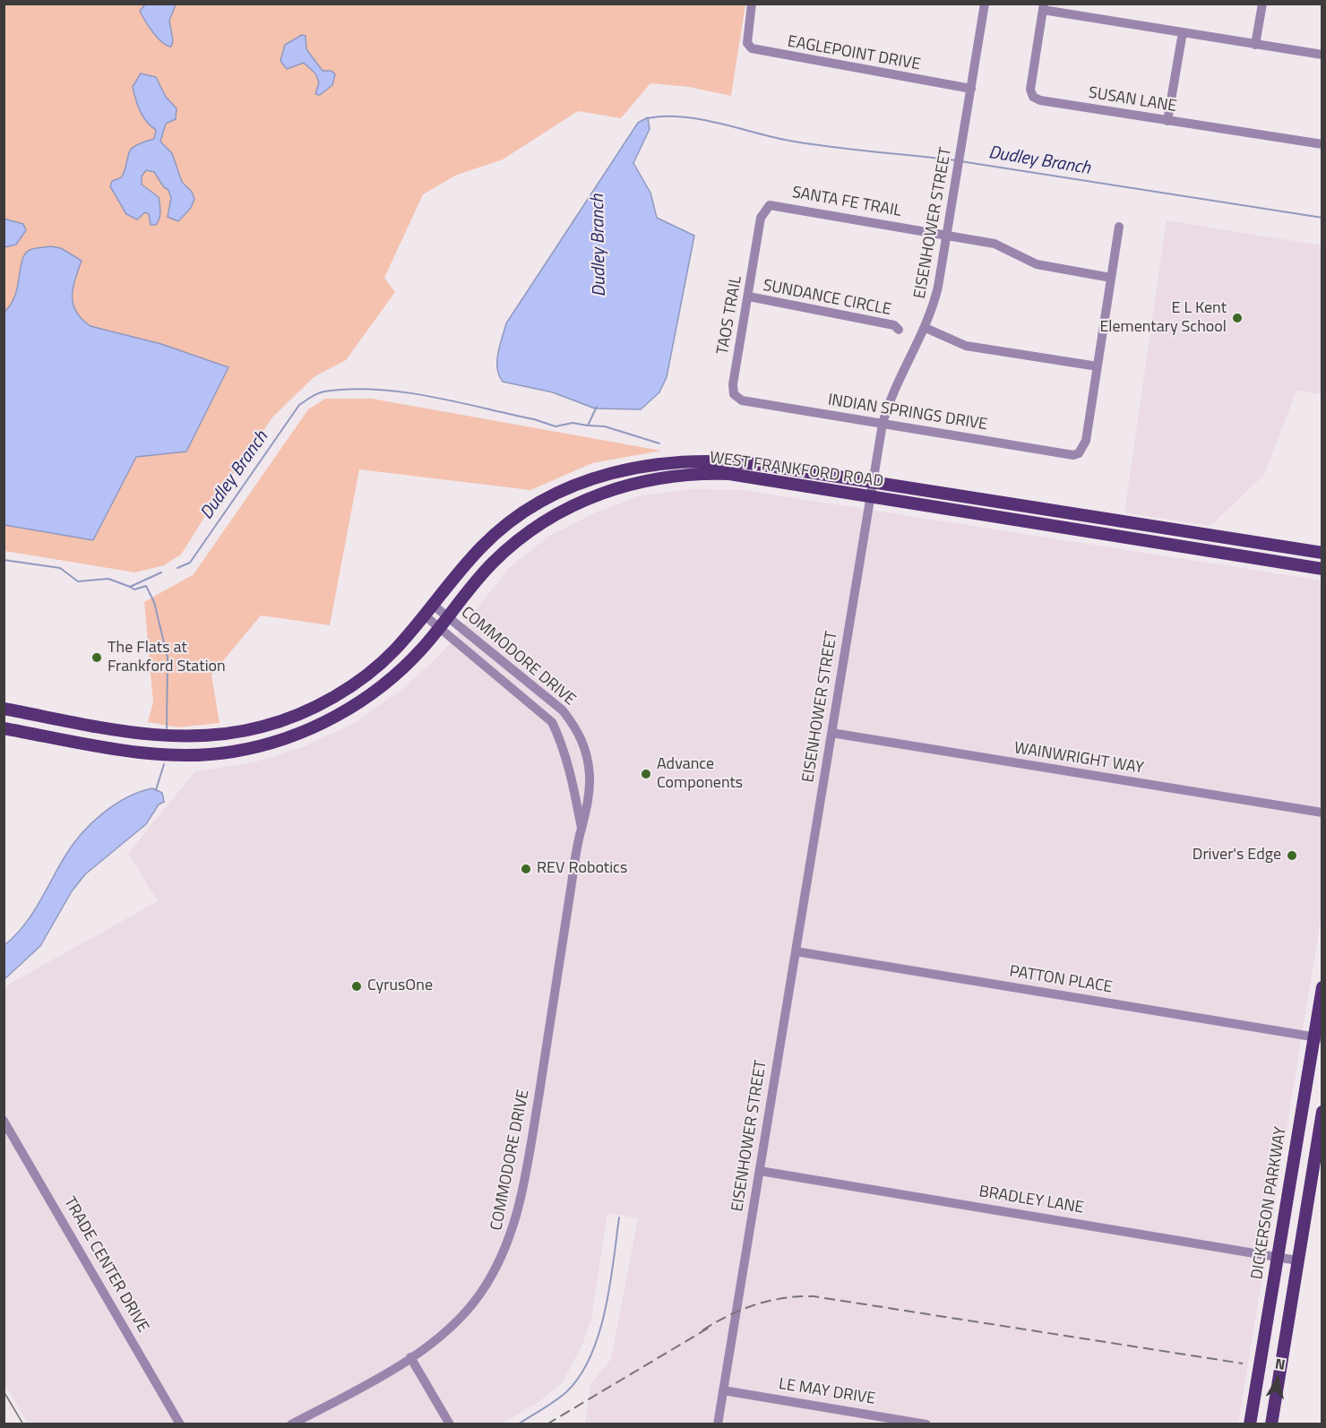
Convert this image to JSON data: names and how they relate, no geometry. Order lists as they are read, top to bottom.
{
  "streets": {
    "main road": ["WEST FRANKFORD ROAD", "DICKERSON PARKWAY"],
    "street": [
      "EAGLEPOINT DRIVE",
      "SUSAN LANE",
      "SANTA FE TRAIL",
      "EISENHOWER STREET",
      "SUNDANCE CIRCLE",
      "TAOS TRAIL",
      "INDIAN SPRINGS DRIVE",
      "COMMODORE DRIVE",
      "WAINWRIGHT WAY",
      "PATTON PLACE",
      "BRADLEY LANE",
      "TRADE CENTER DRIVE",
      "LE MAY DRIVE"
    ]
  },
  "crossings": [
    ["EAGLEPOINT DRIVE", "EISENHOWER STREET"],
    ["SANTA FE TRAIL", "EISENHOWER STREET"],
    ["SANTA FE TRAIL", "TAOS TRAIL"],
    ["EISENHOWER STREET", "INDIAN SPRINGS DRIVE"],
    ["EISENHOWER STREET", "WEST FRANKFORD ROAD"],
    ["EISENHOWER STREET", "WAINWRIGHT WAY"],
    ["EISENHOWER STREET", "PATTON PLACE"],
    ["EISENHOWER STREET", "BRADLEY LANE"],
    ["EISENHOWER STREET", "LE MAY DRIVE"],
    ["SUNDANCE CIRCLE", "TAOS TRAIL"],
    ["TAOS TRAIL", "INDIAN SPRINGS DRIVE"],
    ["WEST FRANKFORD ROAD", "COMMODORE DRIVE"],
    ["PATTON PLACE", "DICKERSON PARKWAY"],
    ["BRADLEY LANE", "DICKERSON PARKWAY"]
  ],
  "water": ["Dudley Branch"],
  "places": [
    "E L Kent Elementary School",
    "The Flats at Frankford Station",
    "Advance Components",
    "Driver's Edge",
    "REV Robotics",
    "CyrusOne"
  ],
  "north": "top"
}
